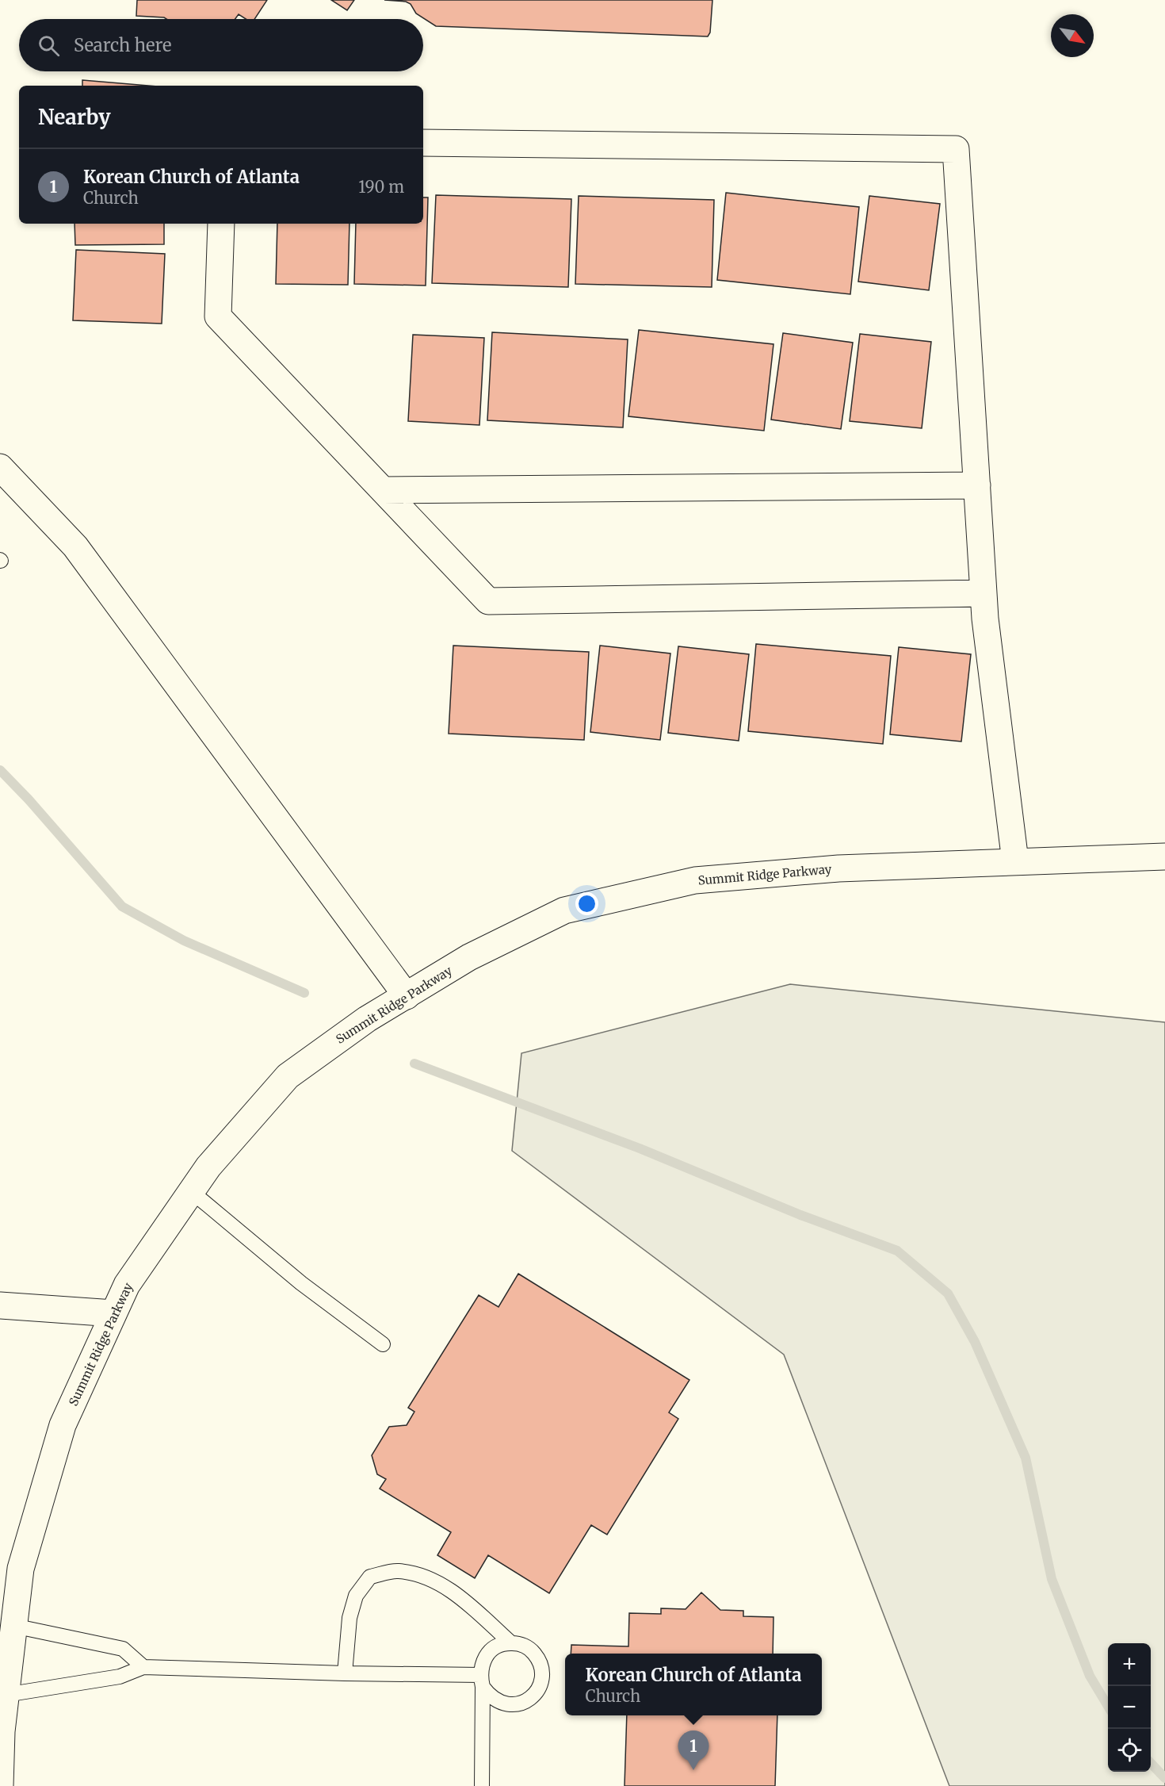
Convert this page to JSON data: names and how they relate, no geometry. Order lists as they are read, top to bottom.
{
  "streets": {
    "street": ["Summit Ridge Parkway"]
  },
  "north": "bottom right",
  "page": {
    "search": "Search here",
    "heading": "Nearby",
    "list": [
      {
        "mark": "1",
        "name": "Korean Church of Atlanta",
        "note": "Church",
        "value": "190 m"
      }
    ],
    "map_buttons": ["+", "−"],
    "popup": ["Korean Church of Atlanta", "Church"],
    "pins": "1"
  }
}
